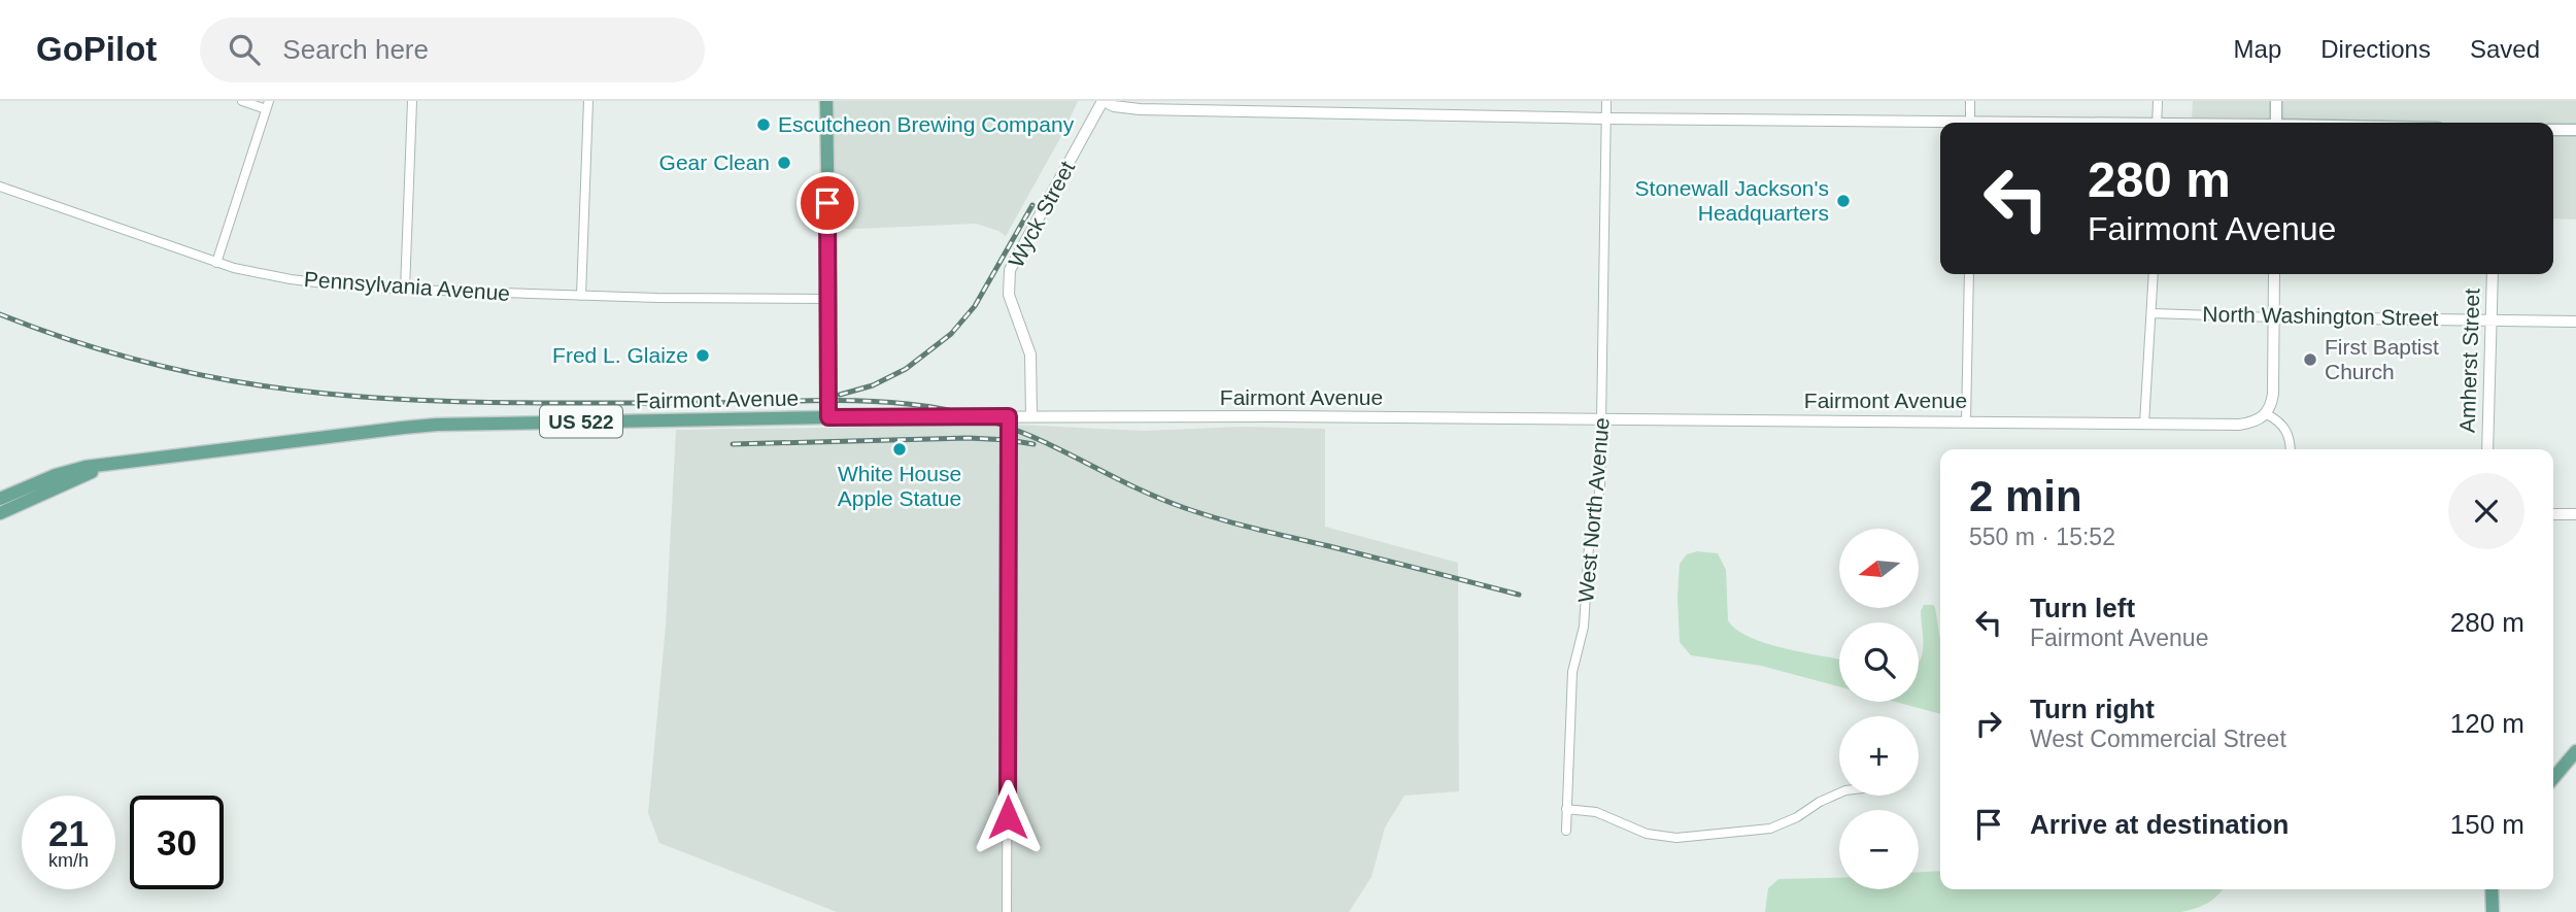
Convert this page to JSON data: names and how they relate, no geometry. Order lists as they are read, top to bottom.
{
  "streets": {
    "main road": ["Fairmont Avenue", "US 522"],
    "street": [
      "Wyck Street",
      "Pennsylvania Avenue",
      "North Washington Street",
      "Amherst Street",
      "West North Avenue"
    ]
  },
  "crossings": [
    ["Wyck Street", "Fairmont Avenue"],
    ["North Washington Street", "Amherst Street"],
    ["Fairmont Avenue", "US 522"],
    ["Fairmont Avenue", "West North Avenue"]
  ],
  "places": [
    "Escutcheon Brewing Company",
    "Gear Clean",
    "Stonewall Jackson's Headquarters",
    "Fred L. Glaize",
    "First Baptist Church",
    "White House Apple Statue"
  ],
  "north": "left",
  "page": {
    "header": "GoPilot",
    "search": "Search here",
    "nav": ["Map", "Directions", "Saved"],
    "turn": ["280 m", "Fairmont Avenue"],
    "heading": ["2 min", "550 m · 15:52"],
    "map_buttons": ["+", "−"],
    "list": [
      {
        "name": "Turn left",
        "note": "Fairmont Avenue",
        "value": "280 m"
      },
      {
        "name": "Turn right",
        "note": "West Commercial Street",
        "value": "120 m"
      },
      {
        "name": "Arrive at destination",
        "value": "150 m"
      }
    ],
    "speed": "21 km/h",
    "limit": "30"
  }
}
